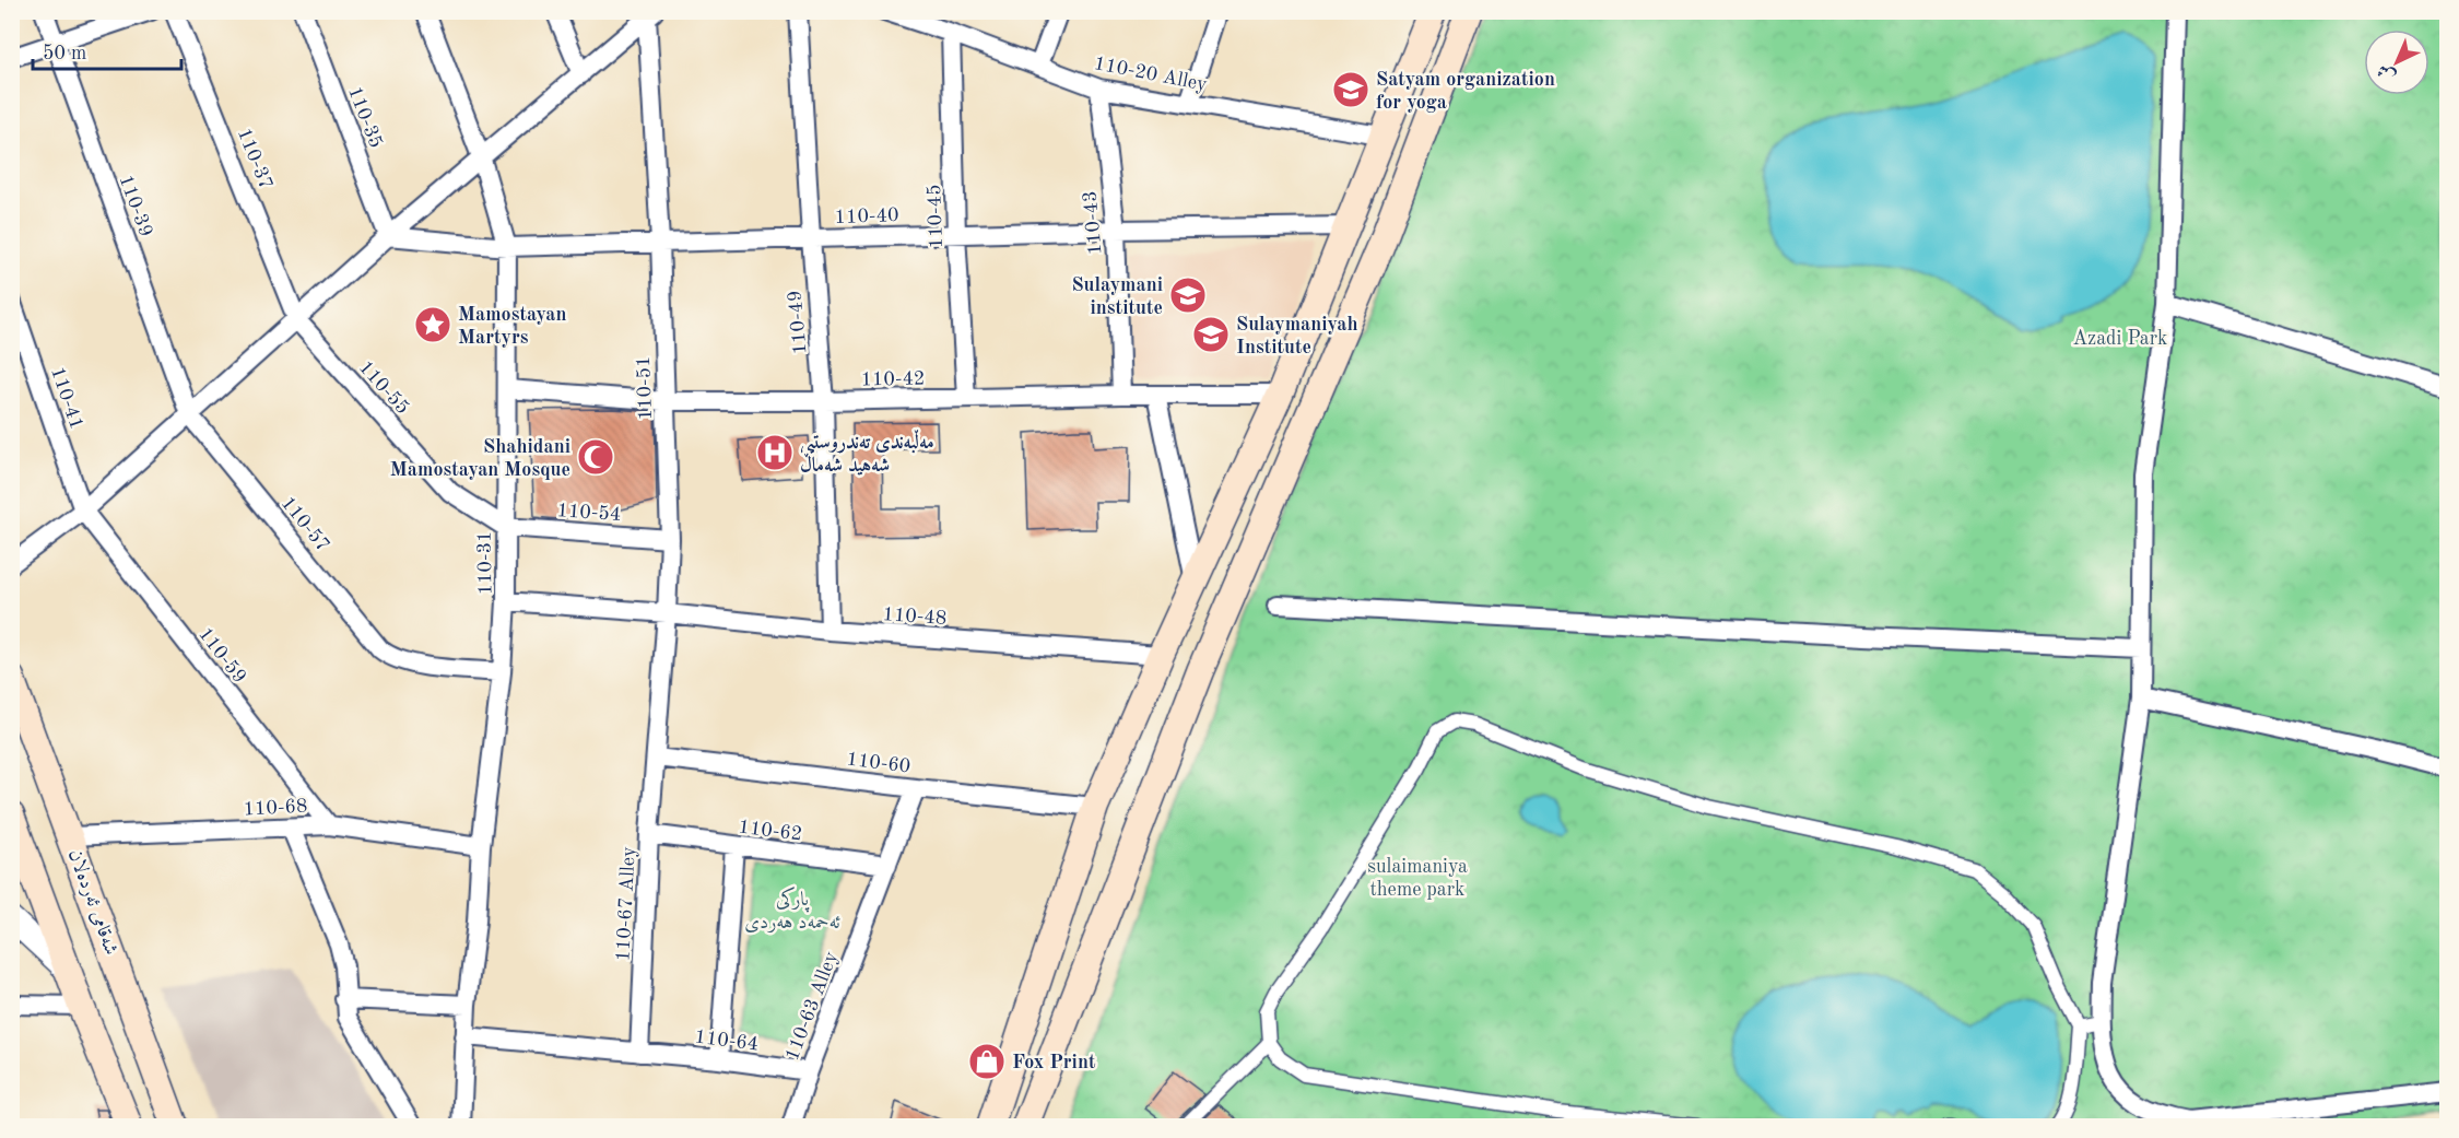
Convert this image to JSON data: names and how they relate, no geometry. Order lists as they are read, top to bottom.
{
  "streets": {
    "main road": ["شەقامی ئەردەلان"],
    "street": [
      "110-20 Alley",
      "110-35",
      "110-37",
      "110-39",
      "110-40",
      "110-45",
      "110-43",
      "110-49",
      "110-42",
      "110-55",
      "110-51",
      "110-41",
      "110-54",
      "110-57",
      "110-31",
      "110-48",
      "110-59",
      "110-60",
      "110-68",
      "110-62",
      "110-67 Alley",
      "110-63 Alley",
      "110-64"
    ]
  },
  "crossings": [
    ["110-20 Alley", "110-45"],
    ["110-20 Alley", "110-43"],
    ["110-35", "110-40"],
    ["110-37", "110-55"],
    ["110-39", "110-57"],
    ["110-40", "110-45"],
    ["110-40", "110-43"],
    ["110-40", "110-49"],
    ["110-40", "110-51"],
    ["110-40", "110-31"],
    ["110-45", "110-42"],
    ["110-43", "110-42"],
    ["110-49", "110-42"],
    ["110-49", "110-48"],
    ["110-42", "110-51"],
    ["110-42", "110-31"],
    ["110-55", "110-54"],
    ["110-55", "110-31"],
    ["110-51", "110-54"],
    ["110-51", "110-48"],
    ["110-51", "110-60"],
    ["110-51", "110-67 Alley"],
    ["110-41", "110-59"],
    ["110-54", "110-31"],
    ["110-57", "110-31"],
    ["110-31", "110-48"],
    ["110-31", "110-68"],
    ["110-31", "110-64"],
    ["110-59", "110-68"],
    ["110-60", "110-67 Alley"],
    ["110-60", "110-63 Alley"],
    ["110-68", "شەقامی ئەردەلان"],
    ["110-62", "110-67 Alley"],
    ["110-62", "110-63 Alley"],
    ["110-67 Alley", "110-64"],
    ["110-63 Alley", "110-64"]
  ],
  "parks": ["Azadi Park", "sulaimaniya theme park", "پارکی ئەحمەد هەردی"],
  "places": {
    "school or university": ["Satyam organization for yoga", "Sulaymani institute", "Sulaymaniyah Institute"],
    "place": ["Mamostayan Martyrs"],
    "hospital": ["مەڵبەندی تەندروستیی شەهید شەماڵ"],
    "mosque": ["Shahidani Mamostayan Mosque"],
    "shop": ["Fox Print"]
  },
  "scale_bar": "50 m",
  "north": "bottom left"
}
